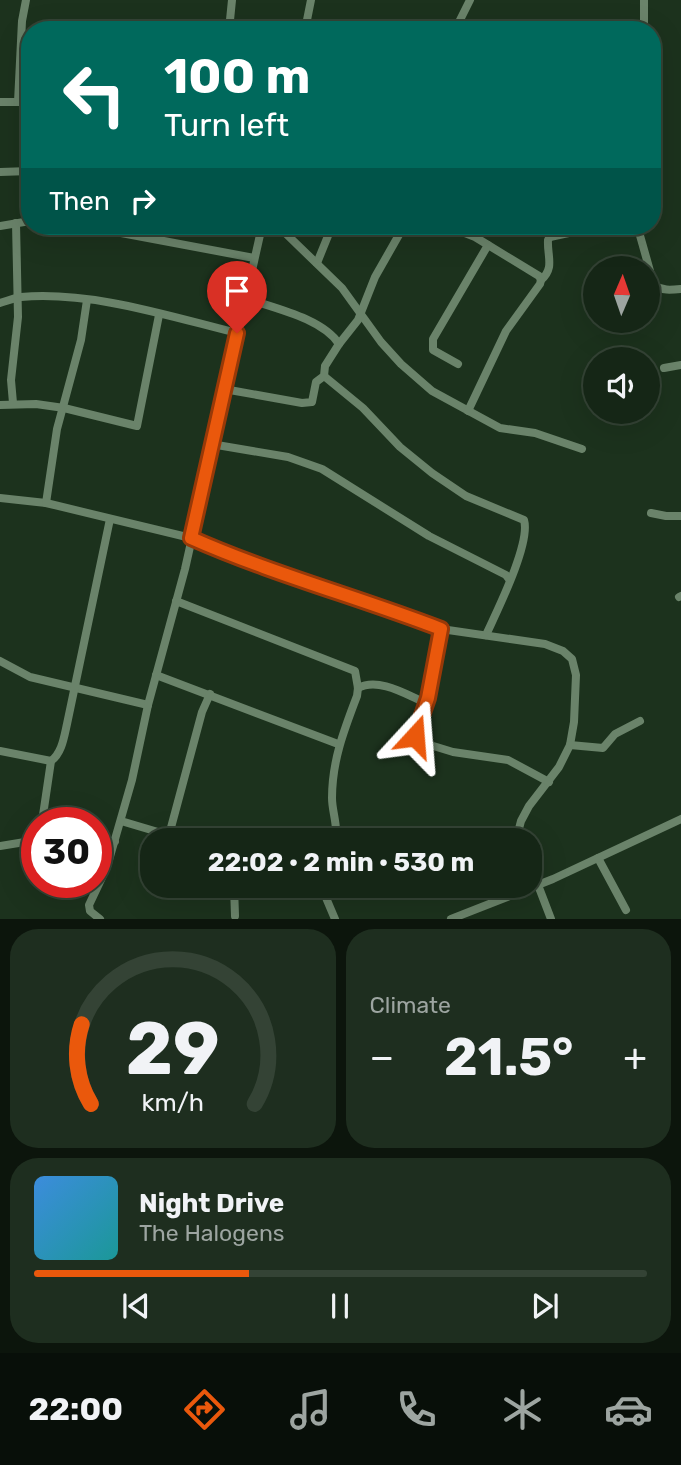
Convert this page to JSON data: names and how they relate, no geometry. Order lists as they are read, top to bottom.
{
  "north": "top",
  "page": {
    "turn": ["100 m", "Turn left"],
    "then": "Then",
    "limit": "30",
    "trip": "22:02 · 2 min · 530 m",
    "tile": "Climate",
    "heat": ["−", "21.5°", "+"],
    "song": ["Night Drive", "The Halogens"],
    "tabs": "22:00",
    "gauge": ["29", "km/h"]
  }
}
